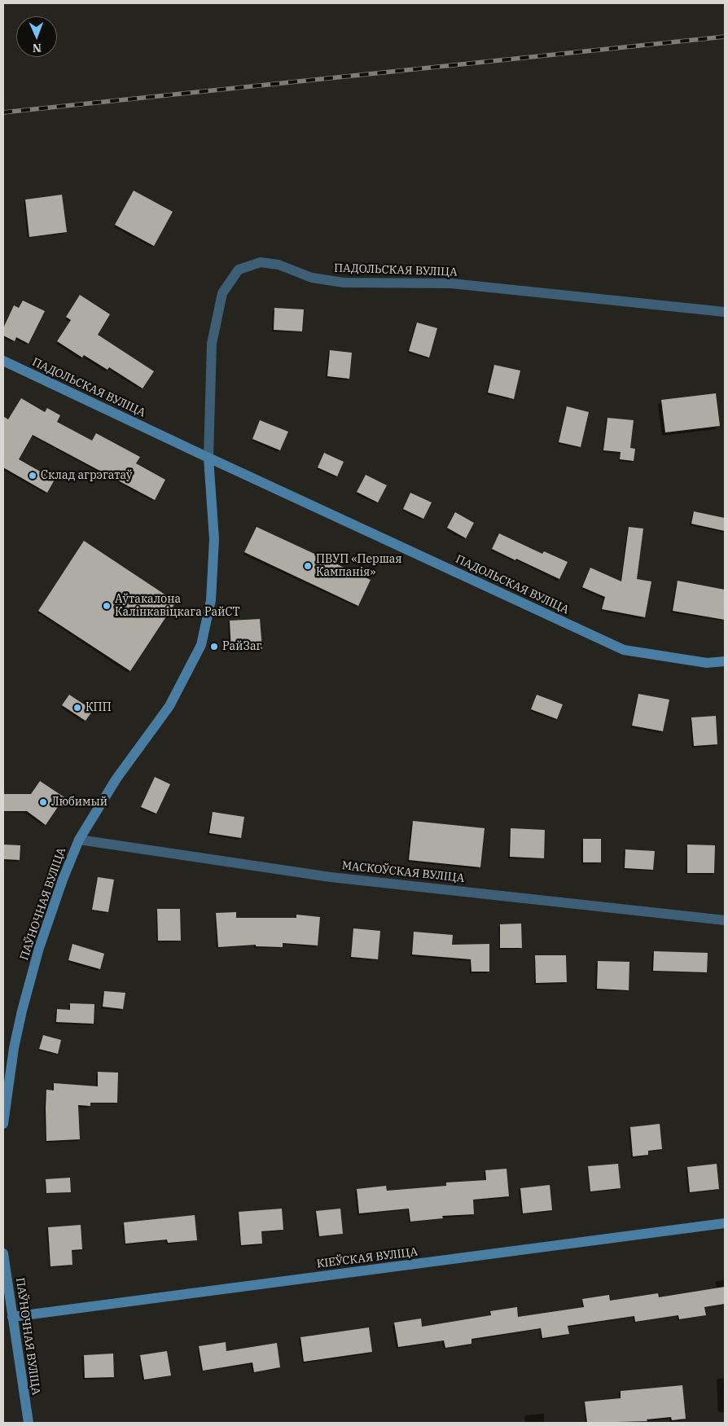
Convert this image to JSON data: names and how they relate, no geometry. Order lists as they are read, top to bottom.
{
  "streets": {
    "street": [
      "ПАДОЛЬСКАЯ ВУЛІЦА",
      "МАСКОЎСКАЯ ВУЛІЦА",
      "ПАЎНОЧНАЯ ВУЛІЦА",
      "КІЕЎСКАЯ ВУЛІЦА"
    ]
  },
  "crossings": [
    ["ПАДОЛЬСКАЯ ВУЛІЦА", "ПАЎНОЧНАЯ ВУЛІЦА"],
    ["МАСКОЎСКАЯ ВУЛІЦА", "ПАЎНОЧНАЯ ВУЛІЦА"],
    ["ПАЎНОЧНАЯ ВУЛІЦА", "КІЕЎСКАЯ ВУЛІЦА"]
  ],
  "places": [
    "Склад агрэгатаў",
    "ПВУП «Першая Кампанія»",
    "Аўтакалона Калінкавіцкага РайСТ",
    "РайЗаг",
    "КПП",
    "Любимый"
  ],
  "north": "bottom"
}
